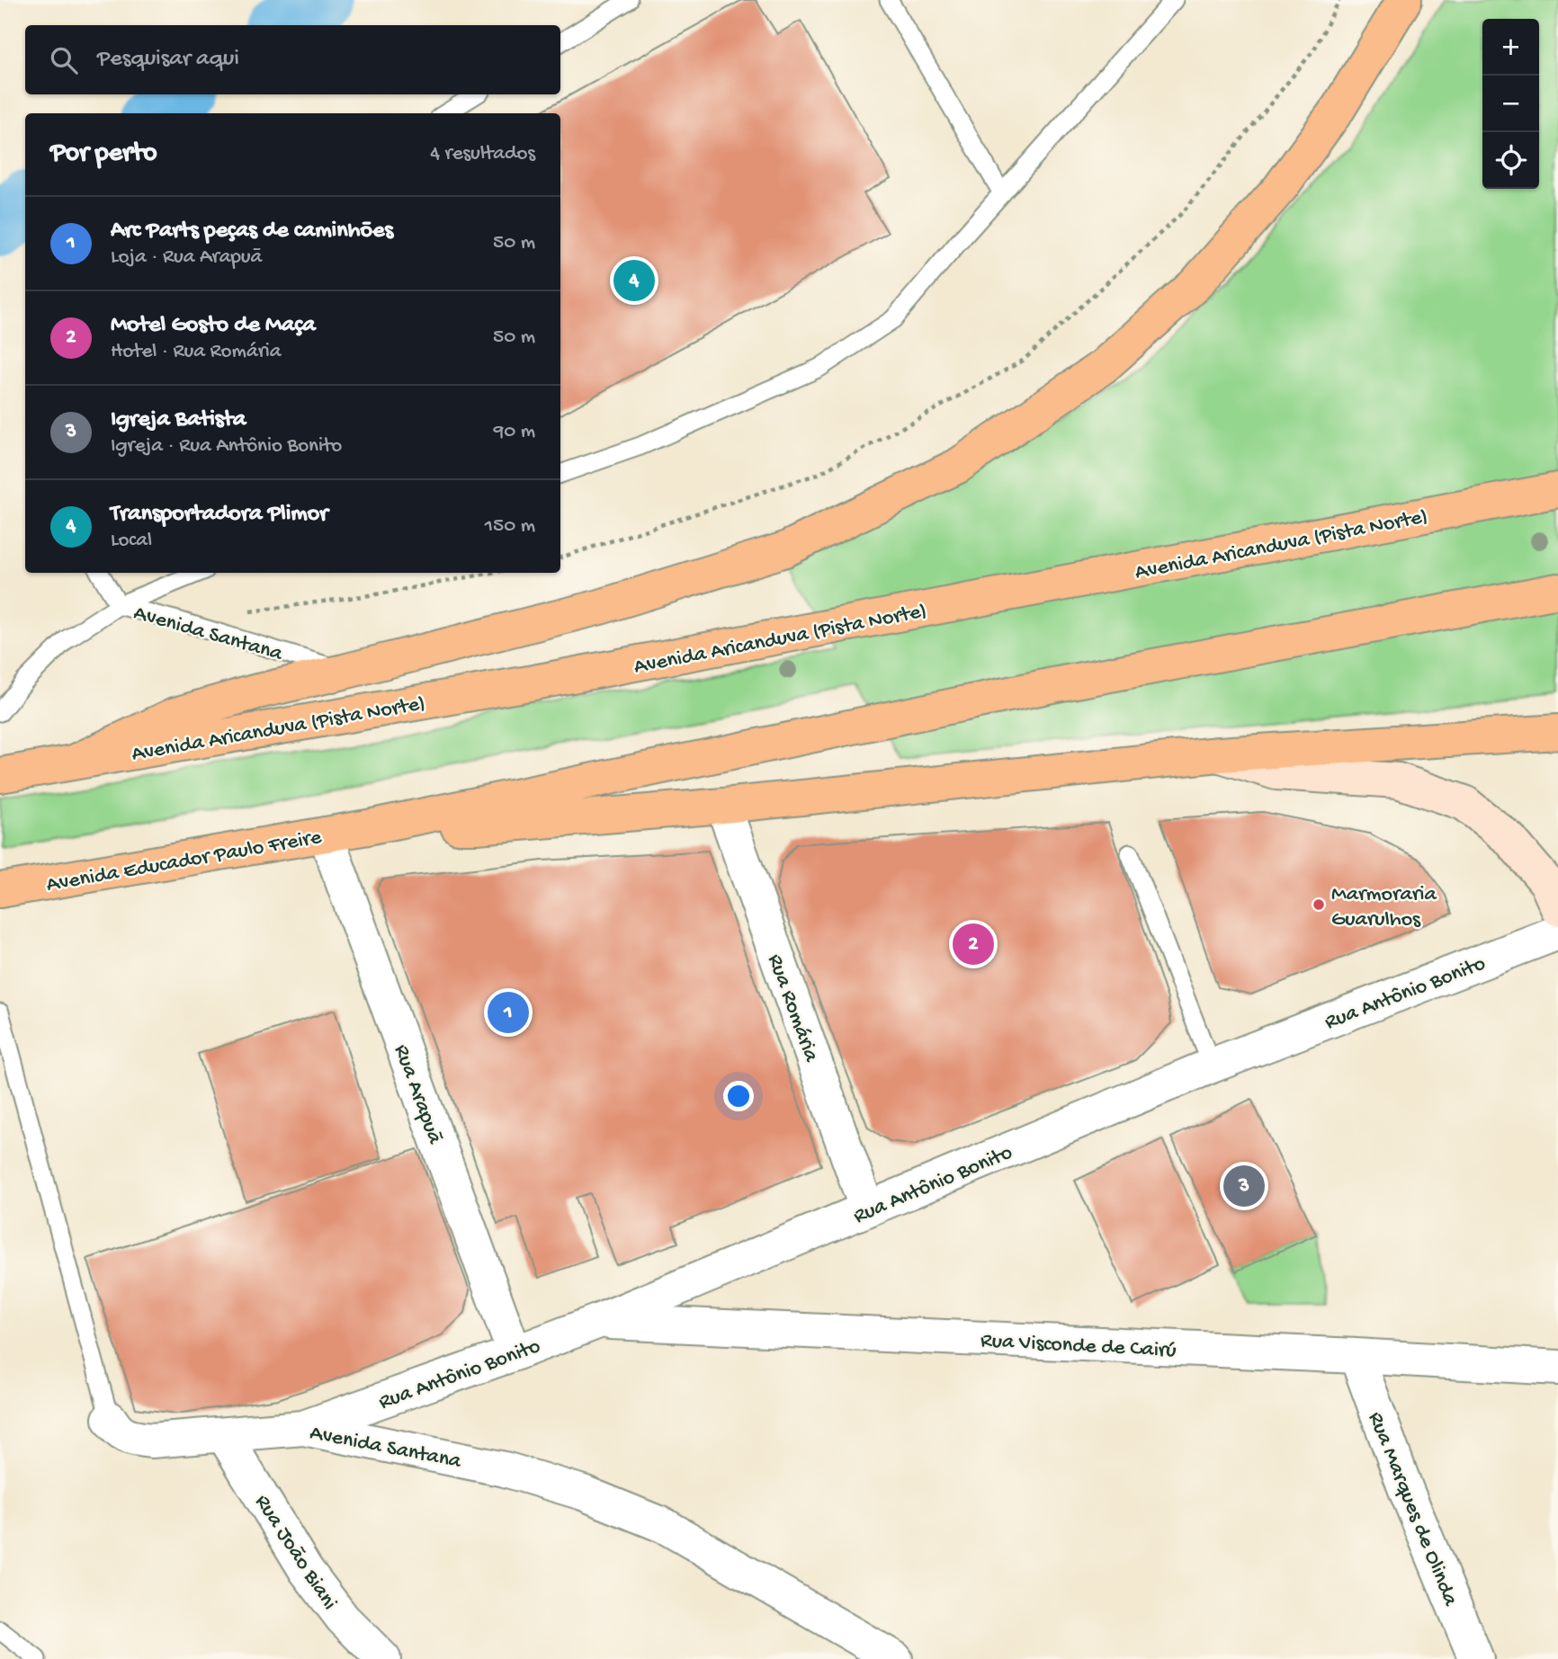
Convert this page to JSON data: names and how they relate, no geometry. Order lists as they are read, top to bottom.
{
  "streets": {
    "highway": ["Avenida Aricanduva (Pista Norte)", "Avenida Educador Paulo Freire"],
    "street": [
      "Avenida Santana",
      "Rua Antônio Bonito",
      "Rua Romária",
      "Rua Arapuã",
      "Rua Visconde de Cairú",
      "Rua Marques de Olinda",
      "Rua João Biani"
    ]
  },
  "crossings": [
    ["Avenida Santana", "Rua Antônio Bonito"],
    ["Avenida Santana", "Rua João Biani"],
    ["Avenida Educador Paulo Freire", "Rua Arapuã"],
    ["Rua Antônio Bonito", "Rua Romária"],
    ["Rua Antônio Bonito", "Rua Arapuã"],
    ["Rua Antônio Bonito", "Rua Visconde de Cairú"],
    ["Rua Visconde de Cairú", "Rua Marques de Olinda"]
  ],
  "places": ["Marmoraria Guarulhos"],
  "page": {
    "map_buttons": ["+", "−"],
    "search": "Pesquisar aqui",
    "heading": ["Por perto", "4 resultados"],
    "list": [
      {
        "mark": "1",
        "name": "Arc Parts peças de caminhões",
        "note": "Loja · Rua Arapuã",
        "value": "50 m"
      },
      {
        "mark": "2",
        "name": "Motel Gosto de Maça",
        "note": "Hotel · Rua Romária",
        "value": "50 m"
      },
      {
        "mark": "3",
        "name": "Igreja Batista",
        "note": "Igreja · Rua Antônio Bonito",
        "value": "90 m"
      },
      {
        "mark": "4",
        "name": "Transportadora Plimor",
        "note": "Local",
        "value": "150 m"
      }
    ],
    "pins": [
      "4",
      "2",
      "1",
      "3"
    ]
  }
}
